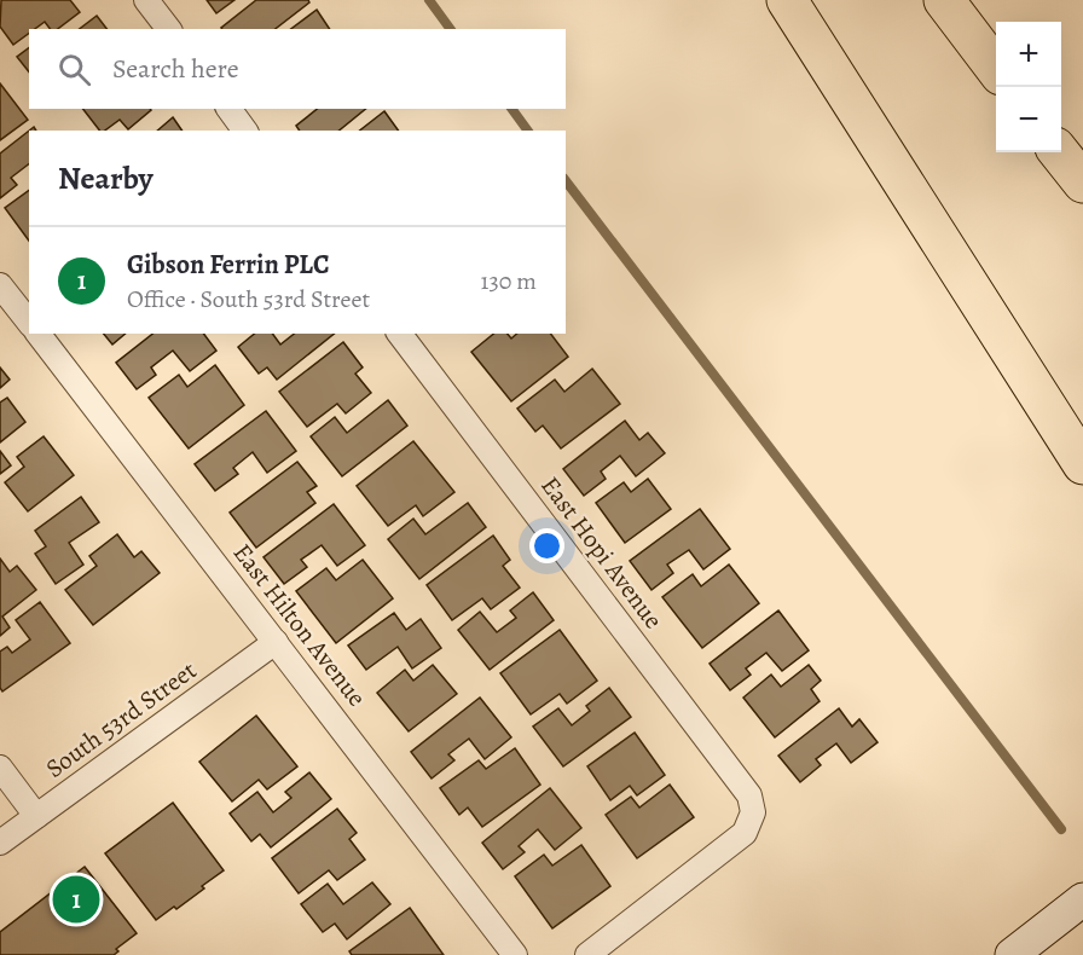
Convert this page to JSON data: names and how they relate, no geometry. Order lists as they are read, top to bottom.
{
  "streets": {
    "street": ["East Hopi Avenue", "East Hilton Avenue", "South 53rd Street"]
  },
  "crossings": [
    ["East Hilton Avenue", "South 53rd Street"]
  ],
  "page": {
    "map_buttons": ["+", "−"],
    "search": "Search here",
    "heading": "Nearby",
    "list": [
      {
        "mark": "1",
        "name": "Gibson Ferrin PLC",
        "note": "Office · South 53rd Street",
        "value": "130 m"
      }
    ],
    "pins": "1"
  }
}
